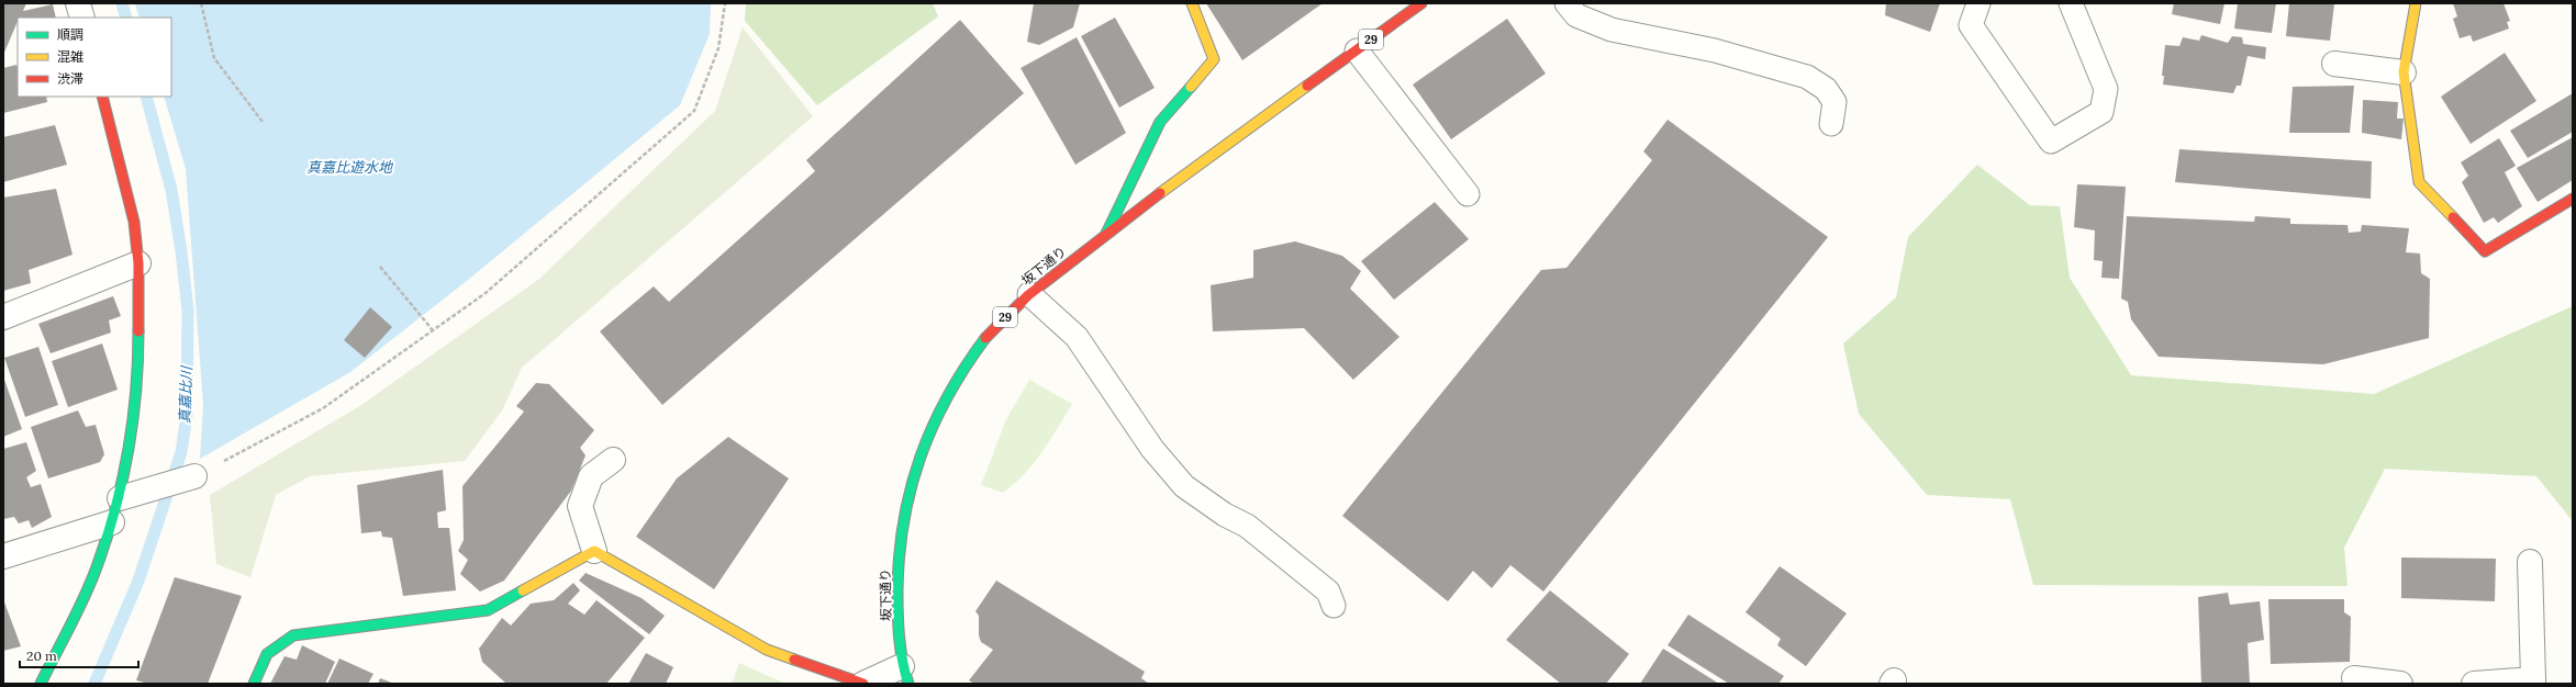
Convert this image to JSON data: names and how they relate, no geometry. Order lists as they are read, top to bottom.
{
  "streets": {
    "street": ["29", "坂下通り"]
  },
  "water": ["真嘉比遊水地", "真嘉比川"],
  "legend": ["順調", "混雑", "渋滞"],
  "scale_bar": "20 m"
}
